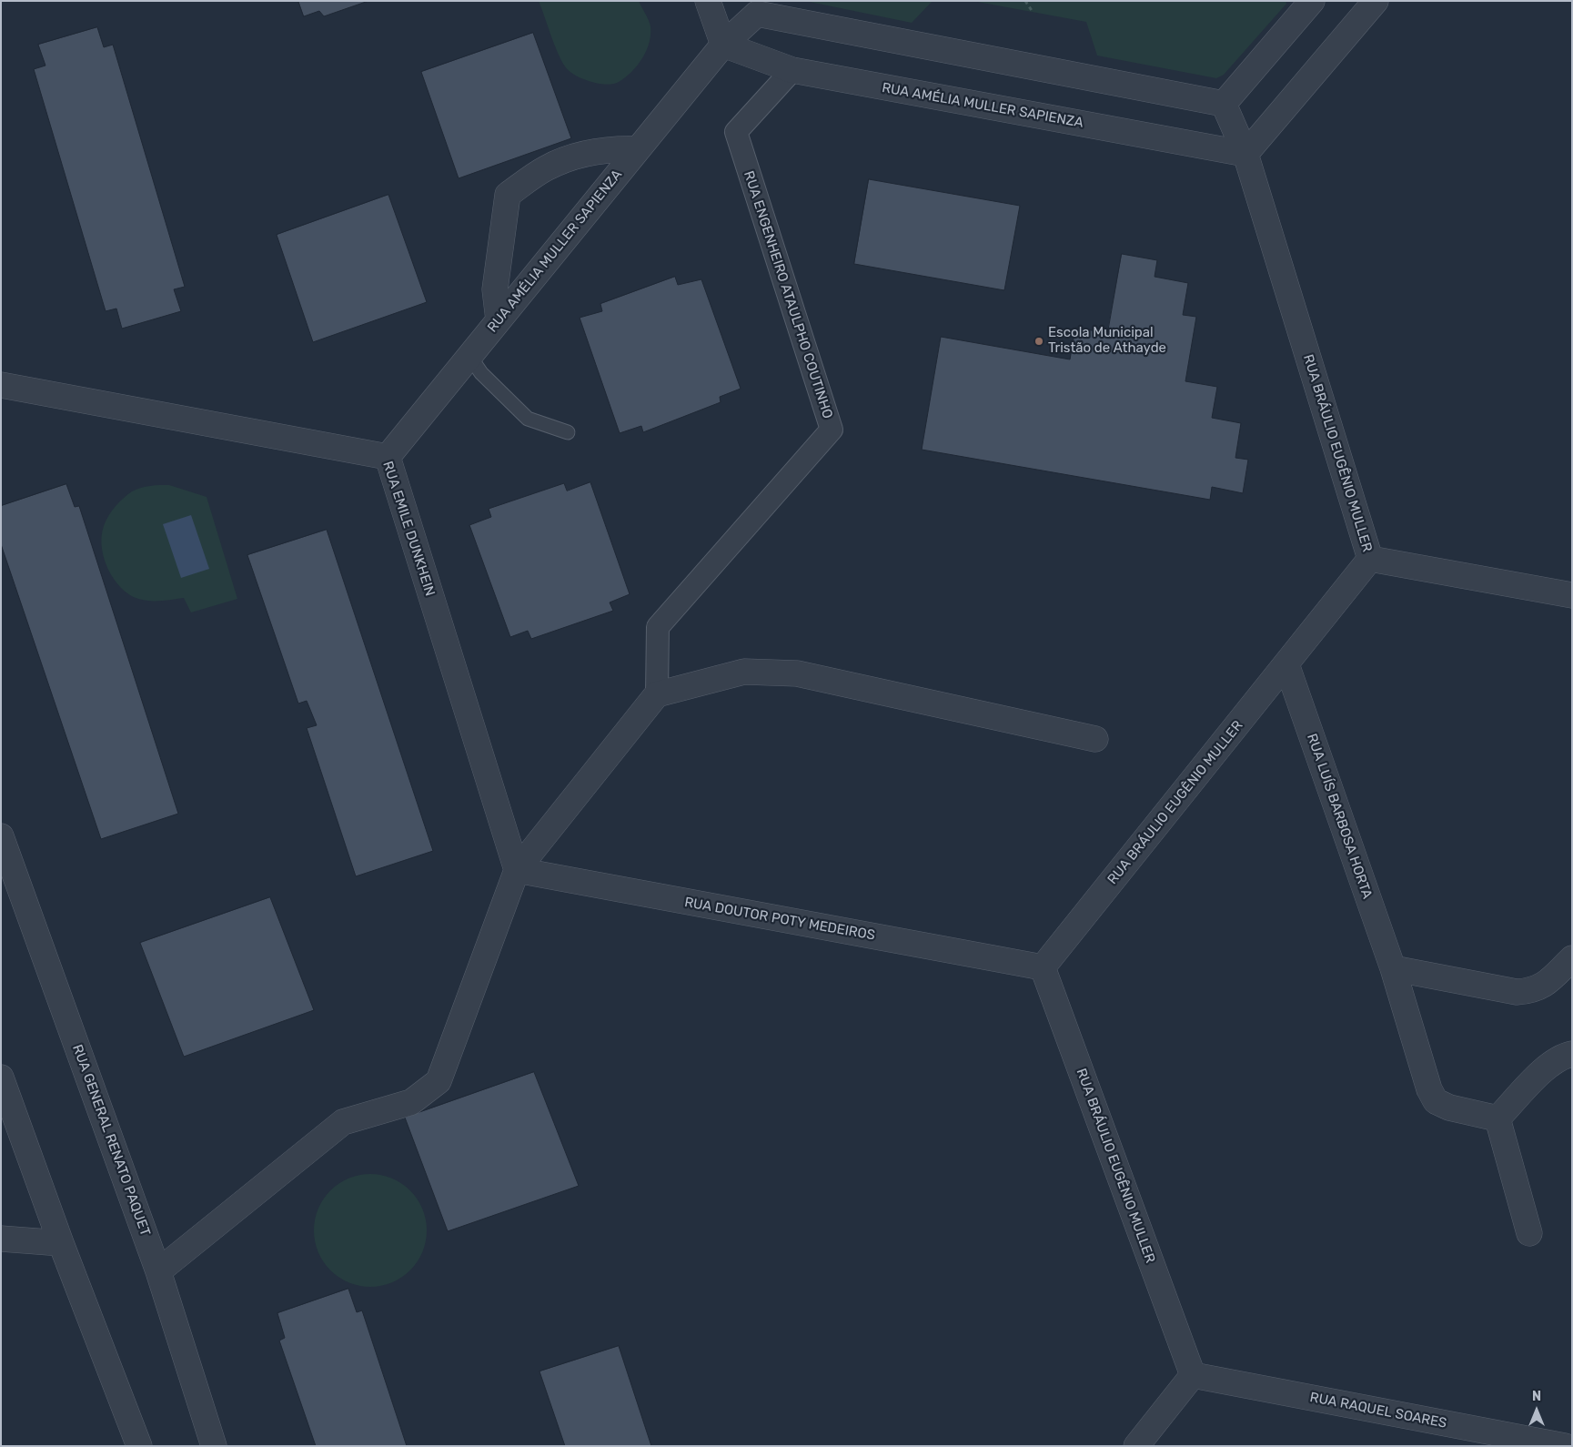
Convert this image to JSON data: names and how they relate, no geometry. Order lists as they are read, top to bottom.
{
  "streets": {
    "street": [
      "RUA AMÉLIA MULLER SAPIENZA",
      "RUA ENGENHEIRO ATAULPHO COUTINHO",
      "RUA BRÁULIO EUGÊNIO MULLER",
      "RUA EMILE DUNKHEIN",
      "RUA LUÍS BARBOSA HORTA",
      "RUA DOUTOR POTY MEDEIROS",
      "RUA GENERAL RENATO PAQUET",
      "RUA RAQUEL SOARES"
    ]
  },
  "crossings": [
    ["RUA AMÉLIA MULLER SAPIENZA", "RUA ENGENHEIRO ATAULPHO COUTINHO"],
    ["RUA AMÉLIA MULLER SAPIENZA", "RUA BRÁULIO EUGÊNIO MULLER"],
    ["RUA AMÉLIA MULLER SAPIENZA", "RUA EMILE DUNKHEIN"],
    ["RUA BRÁULIO EUGÊNIO MULLER", "RUA LUÍS BARBOSA HORTA"],
    ["RUA BRÁULIO EUGÊNIO MULLER", "RUA DOUTOR POTY MEDEIROS"],
    ["RUA BRÁULIO EUGÊNIO MULLER", "RUA RAQUEL SOARES"],
    ["RUA EMILE DUNKHEIN", "RUA DOUTOR POTY MEDEIROS"]
  ],
  "places": ["Escola Municipal Tristão de Athayde"],
  "north": "top"
}
